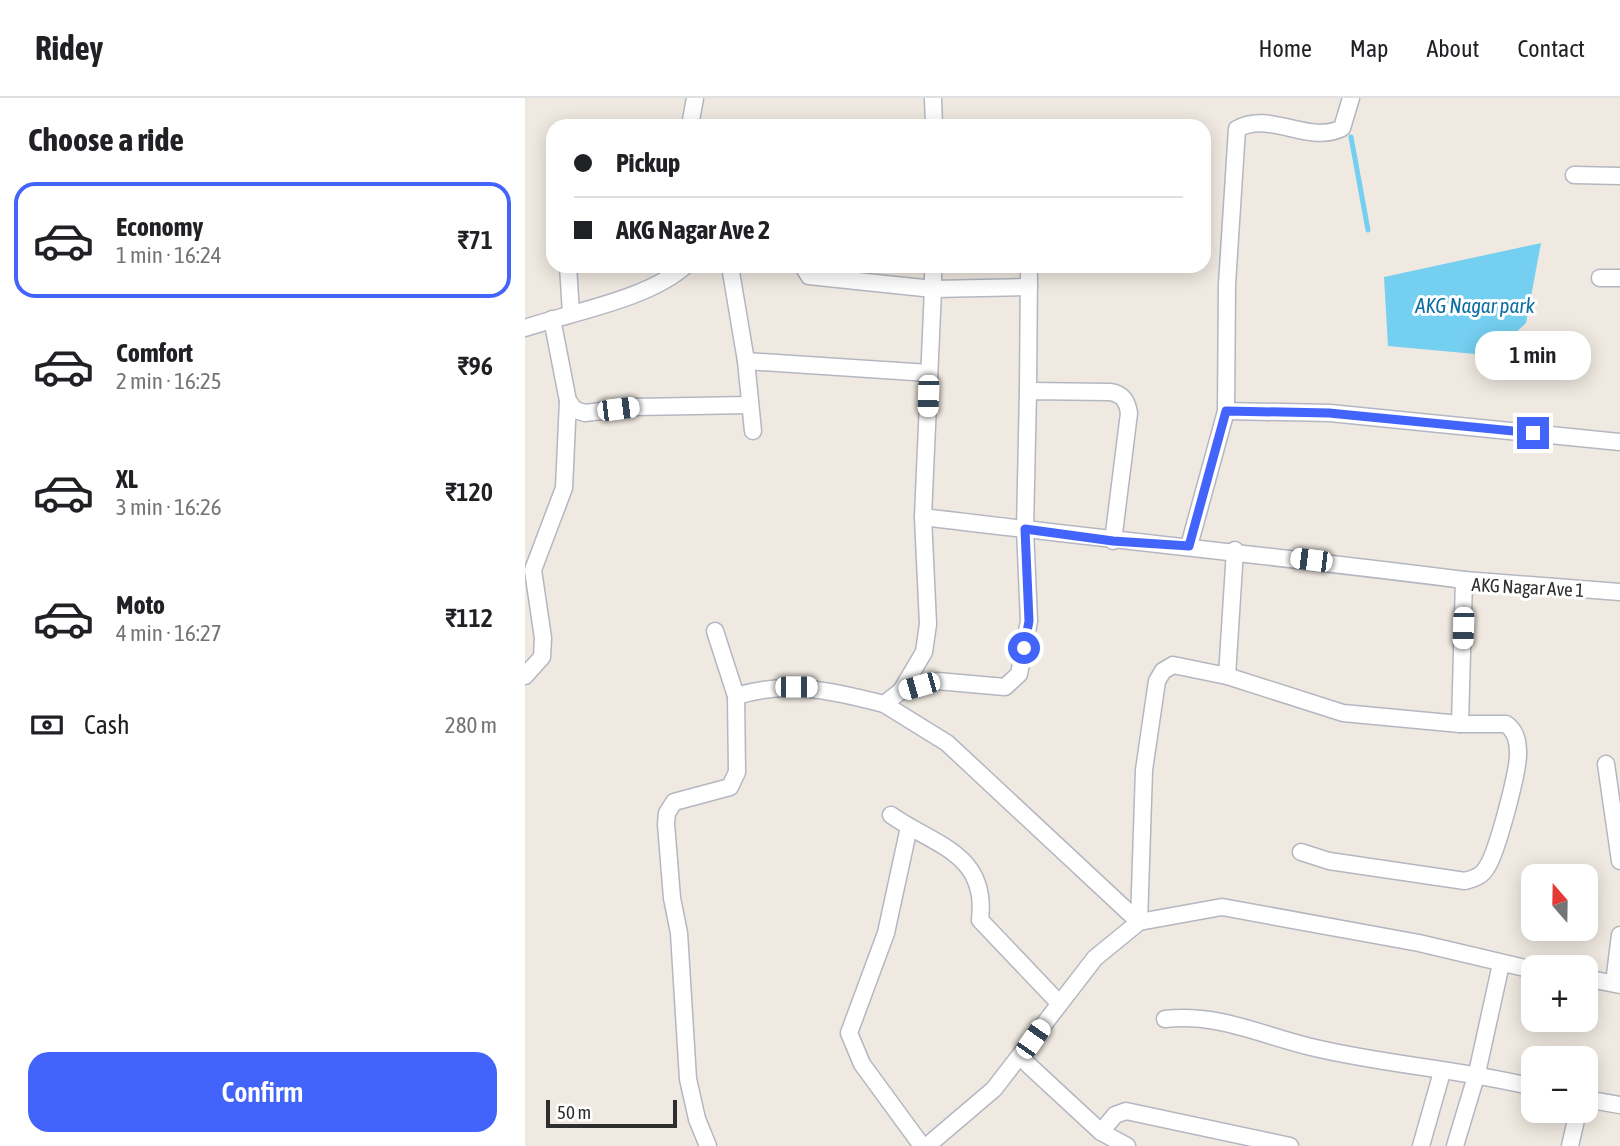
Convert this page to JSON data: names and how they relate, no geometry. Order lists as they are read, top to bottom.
{
  "streets": {
    "street": ["AKG Nagar Ave 1"]
  },
  "water": ["AKG Nagar park"],
  "scale_bar": "50 m",
  "north": "top",
  "page": {
    "header": "Ridey",
    "nav": [
      "Home",
      "Map",
      "About",
      "Contact"
    ],
    "heading": "Choose a ride",
    "banner": ["Pickup", "AKG Nagar Ave 2"],
    "list": [
      {
        "name": "Economy",
        "note": "1 min · 16:24",
        "value": "₹71"
      },
      {
        "name": "Comfort",
        "note": "2 min · 16:25",
        "value": "₹96"
      },
      {
        "name": "XL",
        "note": "3 min · 16:26",
        "value": "₹120"
      },
      {
        "name": "Moto",
        "note": "4 min · 16:27",
        "value": "₹112"
      }
    ],
    "bubble": "1 min",
    "pay": ["Cash", "280 m"],
    "map_buttons": ["+", "−"],
    "buttons": "Confirm",
    "scale": "50 m"
  }
}
